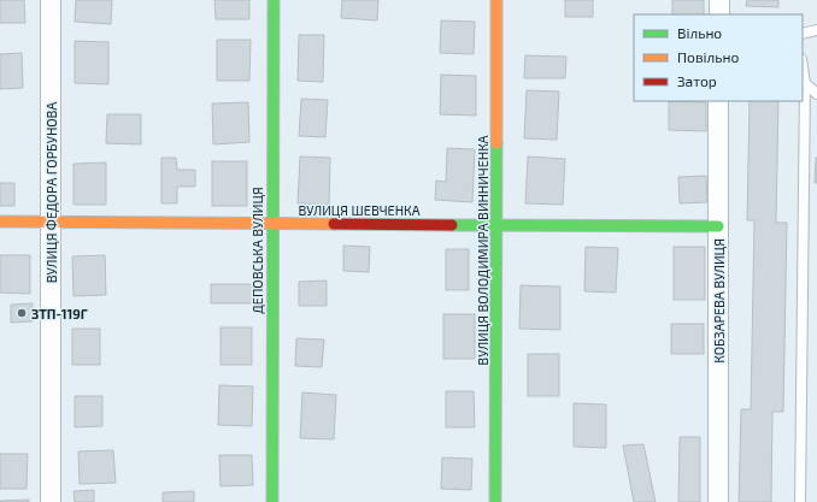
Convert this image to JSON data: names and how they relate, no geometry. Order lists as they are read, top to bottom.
{
  "streets": {
    "street": [
      "ВУЛИЦЯ ФЕДОРА ГОРБУНОВА",
      "ВУЛИЦЯ ШЕВЧЕНКА",
      "ДЕПОВСЬКА ВУЛИЦЯ",
      "ВУЛИЦЯ ВОЛОДИМИРА ВИННИЧЕНКА",
      "КОБЗАРЕВА ВУЛИЦЯ"
    ]
  },
  "crossings": [
    ["ВУЛИЦЯ ФЕДОРА ГОРБУНОВА", "ВУЛИЦЯ ШЕВЧЕНКА"],
    ["ВУЛИЦЯ ШЕВЧЕНКА", "ДЕПОВСЬКА ВУЛИЦЯ"],
    ["ВУЛИЦЯ ШЕВЧЕНКА", "ВУЛИЦЯ ВОЛОДИМИРА ВИННИЧЕНКА"],
    ["ВУЛИЦЯ ШЕВЧЕНКА", "КОБЗАРЕВА ВУЛИЦЯ"]
  ],
  "places": ["ЗТП-119Г"],
  "legend": ["Вільно", "Повільно", "Затор"]
}
